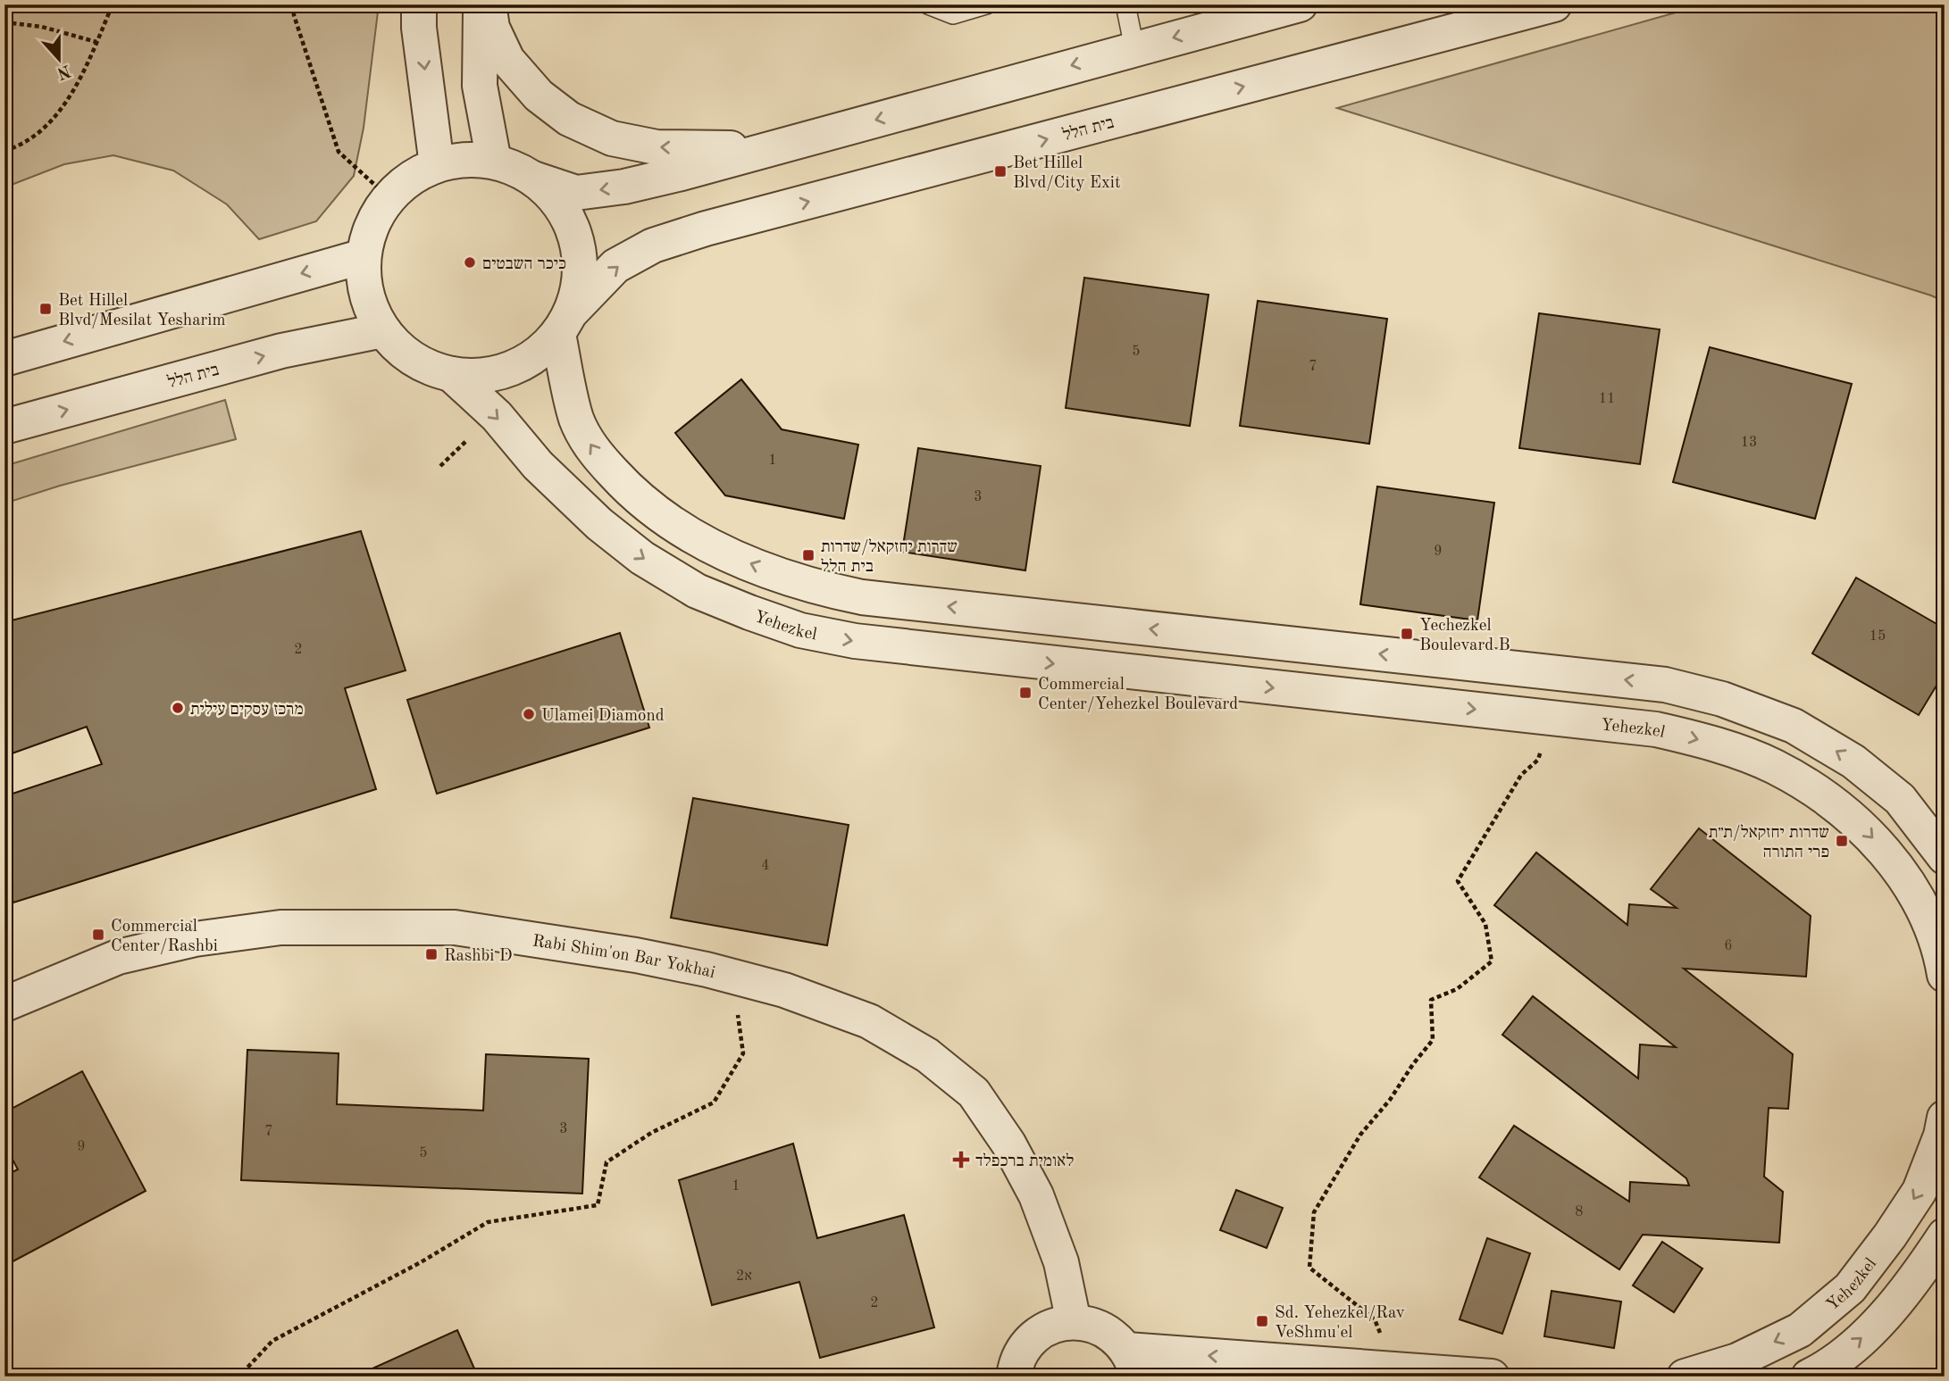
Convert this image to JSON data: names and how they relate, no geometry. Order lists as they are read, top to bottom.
{
  "streets": {
    "street": ["בית הלל", "Yehezkel", "Rabi Shim'on Bar Yokhai"]
  },
  "crossings": [
    ["בית הלל", "Yehezkel"]
  ],
  "places": {
    "transit": [
      "Bet Hillel Blvd/City Exit",
      "Bet Hillel Blvd/Mesilat Yesharim",
      "שדרות יחזקאל/שדרות בית הלל",
      "Yechezkel Boulevard B",
      "Commercial Center/Yehezkel Boulevard",
      "שדרות יחזקאל/ת״ת פרי התורה",
      "Commercial Center/Rashbi",
      "Rashbi D",
      "Sd. Yehezkel/Rav VeShmu'el"
    ],
    "other": ["כיכר השבטים", "מרכז עסקים עילית", "Ulamei Diamond"],
    "health": ["לאומית ברכפלד"]
  },
  "house_numbers": [
    "5",
    "7",
    "11",
    "13",
    "1",
    "3",
    "9",
    "15",
    "2",
    "4",
    "6",
    "3",
    "7",
    "9",
    "5",
    "1",
    "8",
    "2א",
    "2"
  ],
  "north": "bottom"
}
